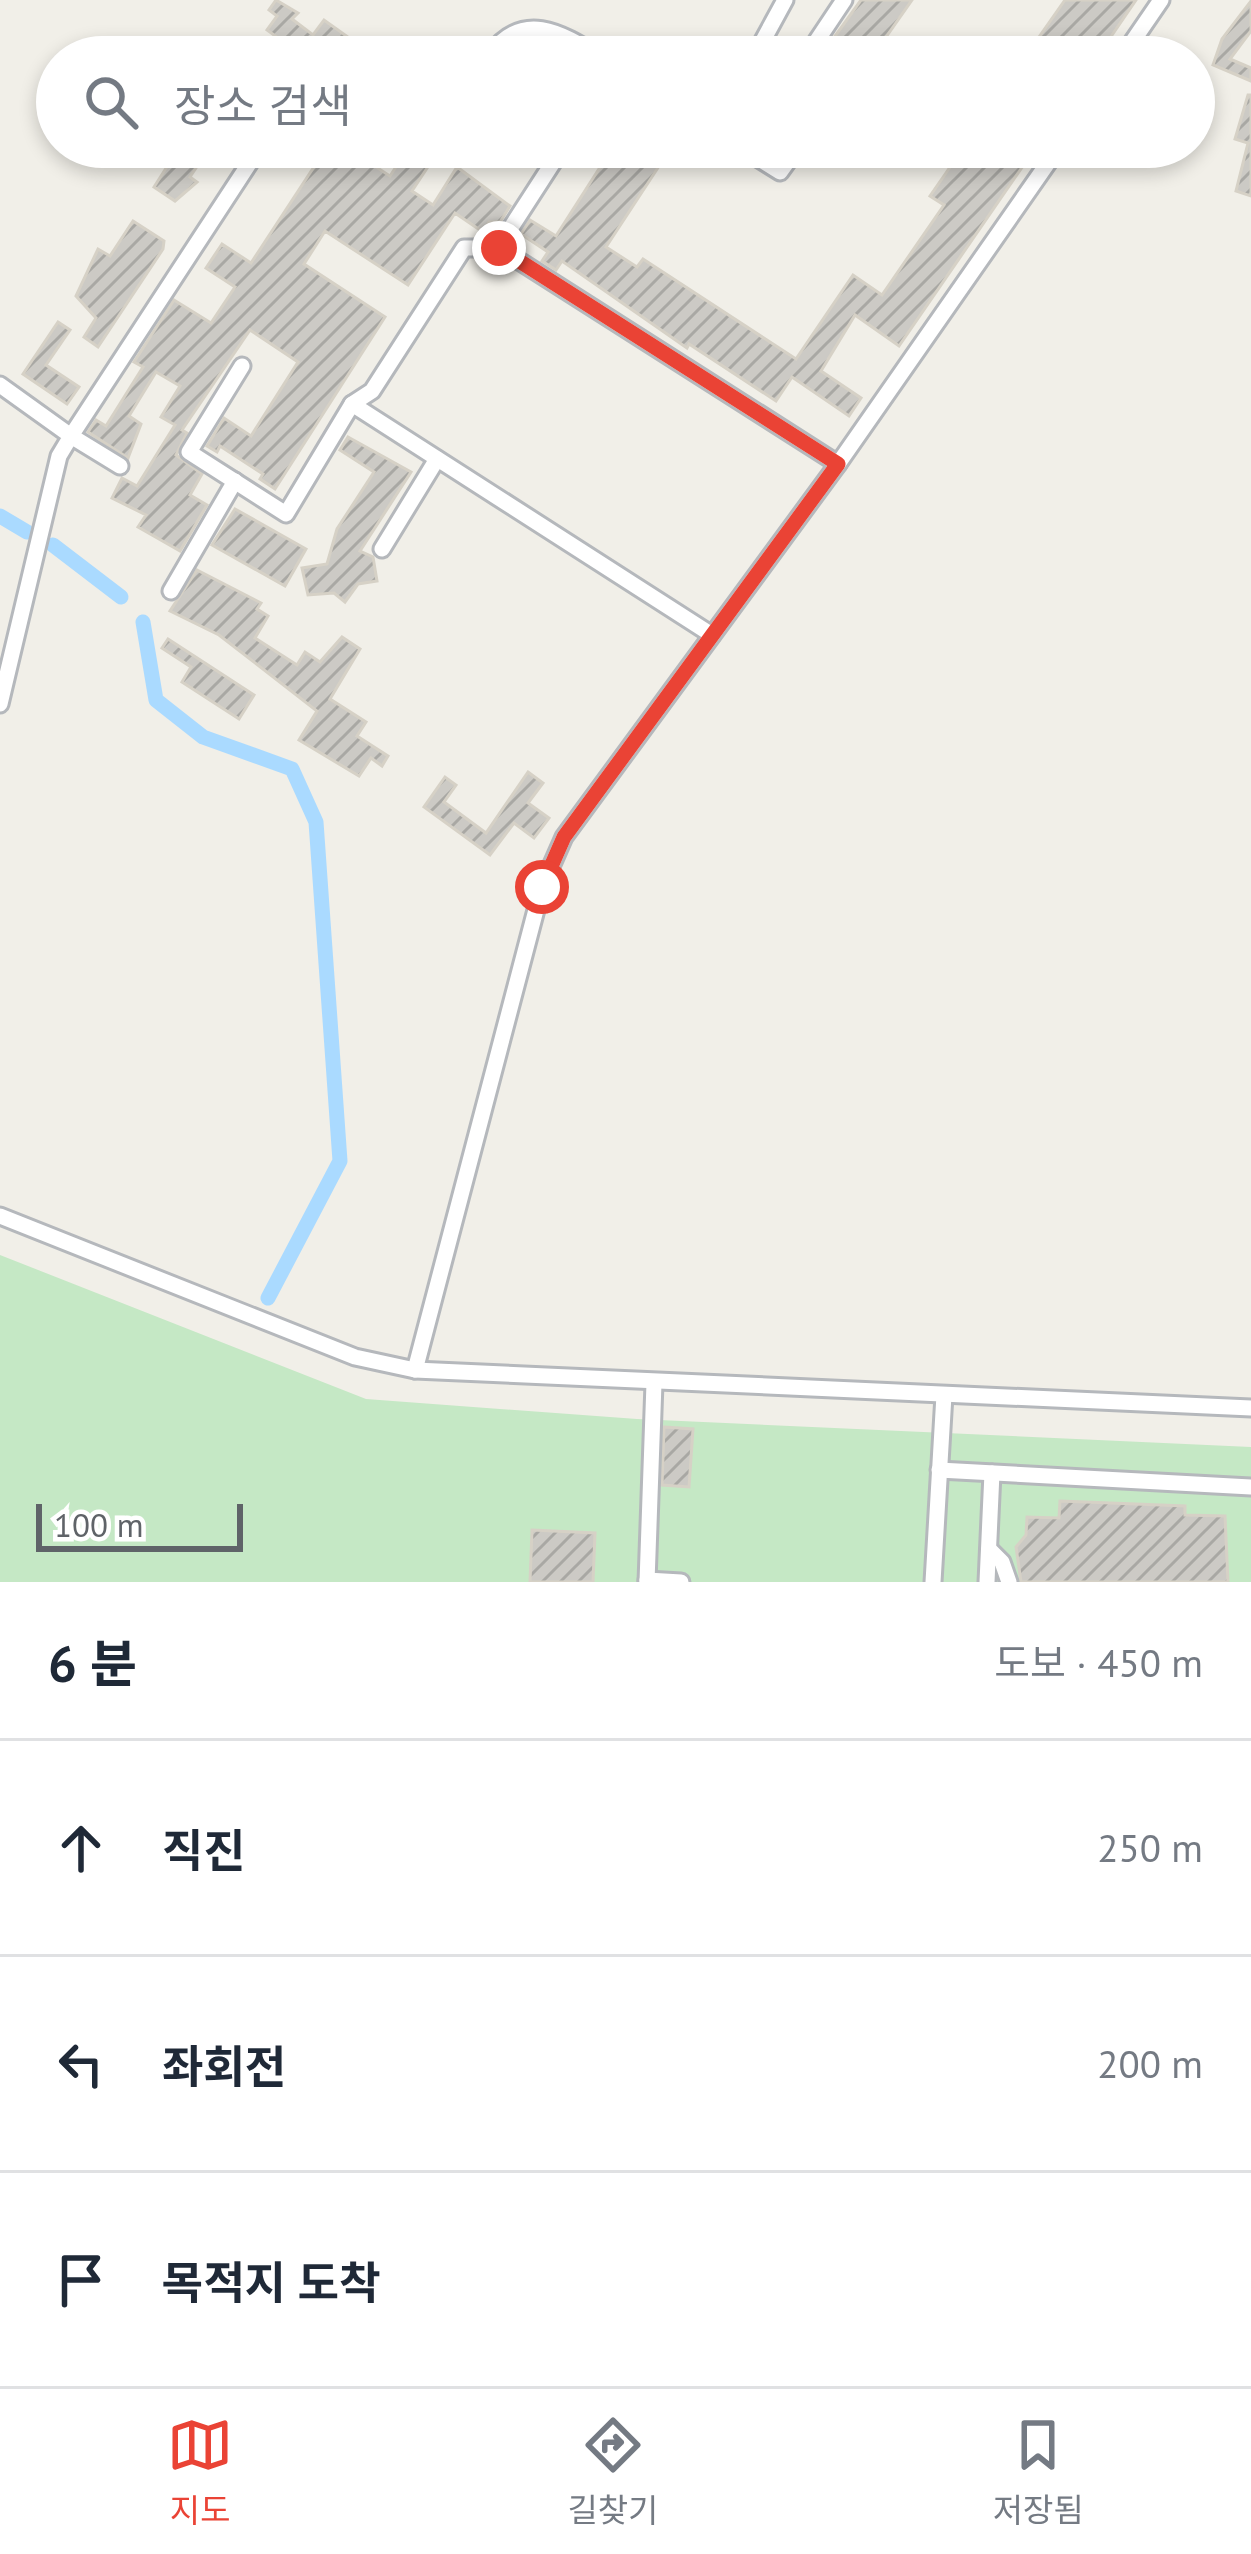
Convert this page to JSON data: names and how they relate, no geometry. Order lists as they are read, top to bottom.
{
  "scale_bar": "100 m",
  "page": {
    "search": "장소 검색",
    "scale": "100 m",
    "heading": ["6 분", "도보 · 450 m"],
    "list": [
      ["직진", "250 m"],
      ["좌회전", "200 m"],
      "목적지 도착"
    ],
    "nav": ["지도", "길찾기", "저장됨"]
  }
}
